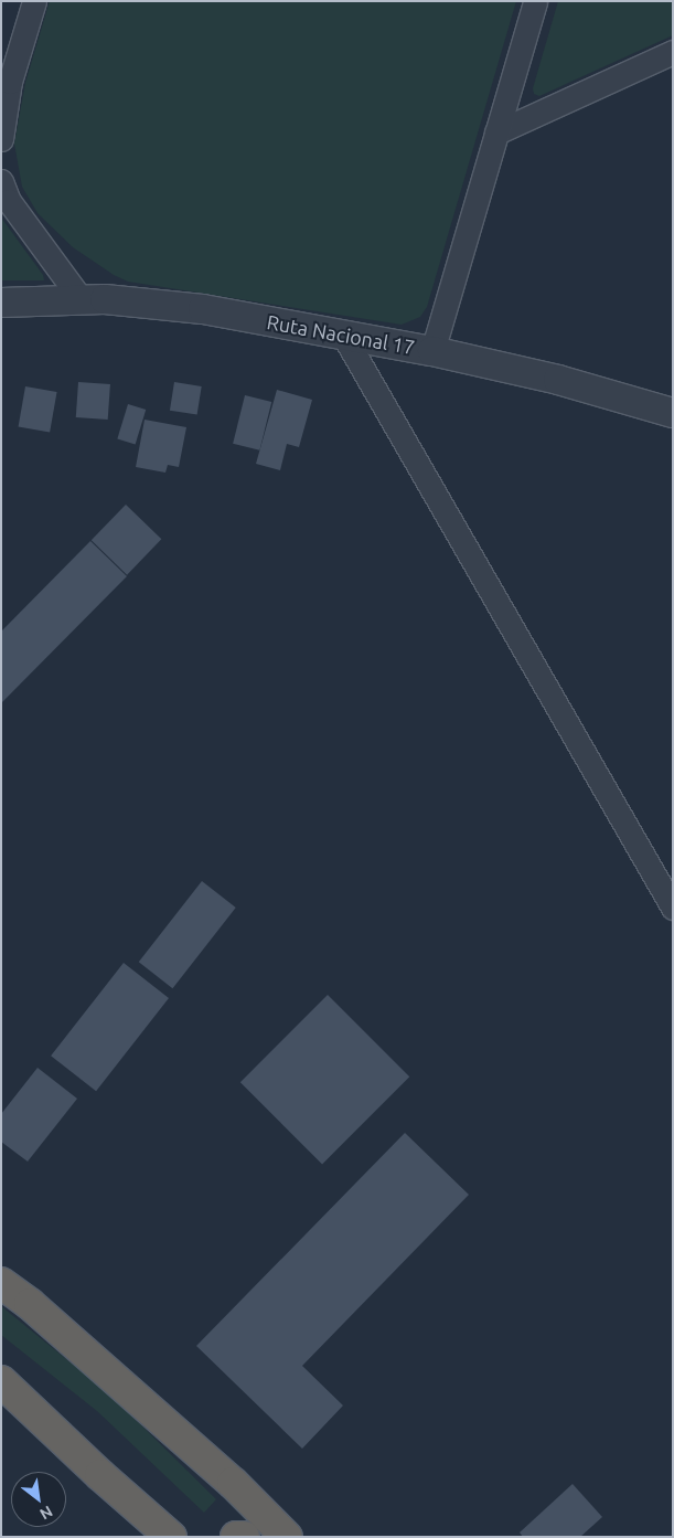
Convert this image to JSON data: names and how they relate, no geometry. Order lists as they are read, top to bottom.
{
  "streets": {
    "street": ["Ruta Nacional 17"]
  },
  "north": "bottom right"
}
